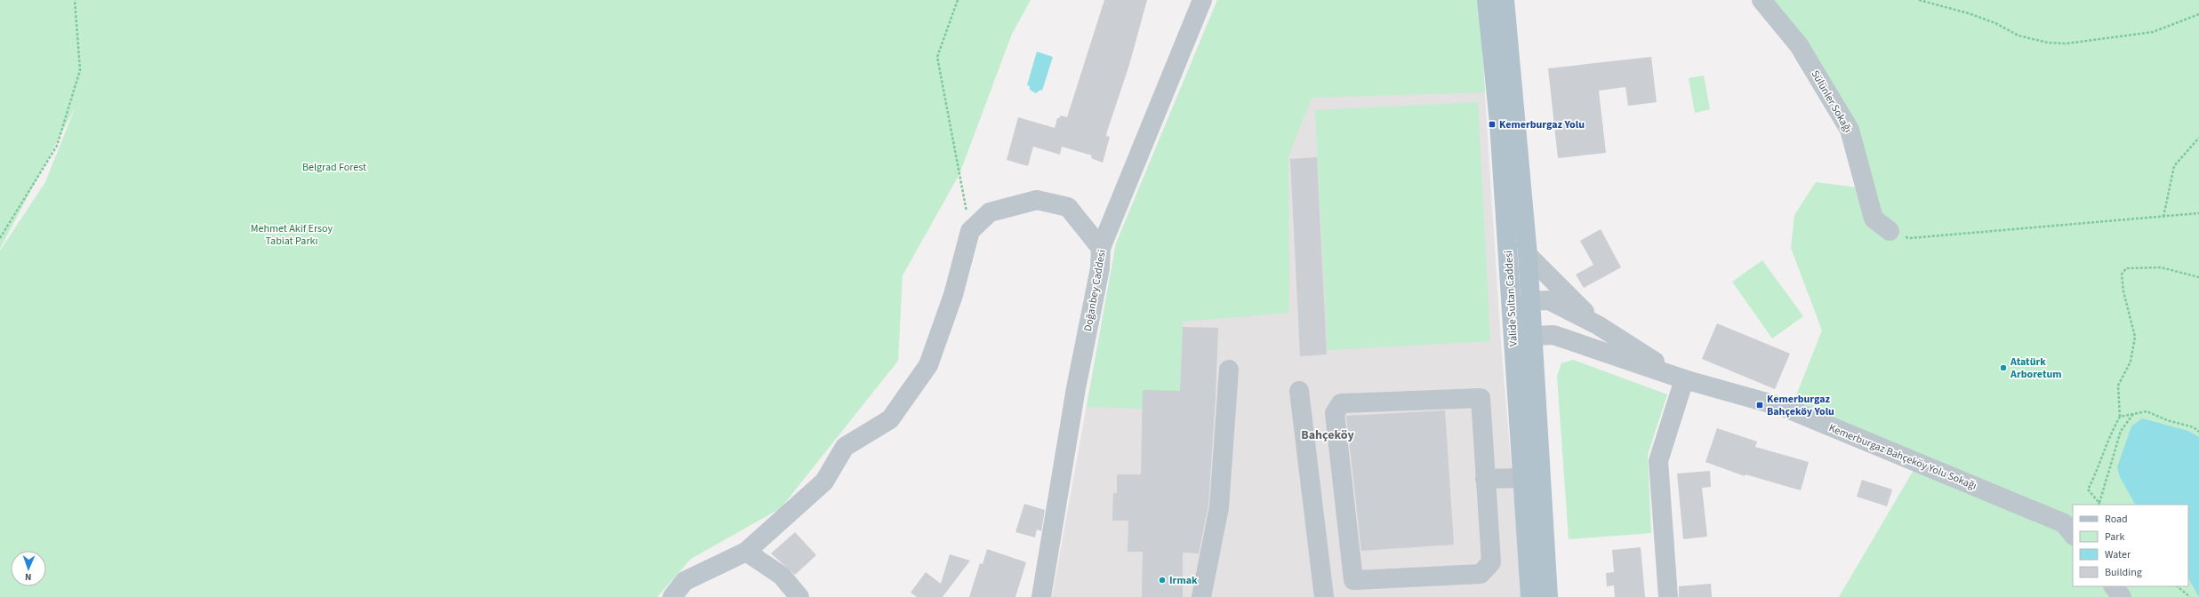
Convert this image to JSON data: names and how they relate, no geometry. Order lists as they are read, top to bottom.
{
  "streets": {
    "main road": ["Valide Sultan Caddesi"],
    "street": ["Sülünler Sokağı", "Doğanbey Caddesi", "Kemerburgaz Bahçeköy Yolu Sokağı"]
  },
  "districts": ["Bahçeköy"],
  "parks": ["Belgrad Forest", "Mehmet Akif Ersoy Tabiat Parkı"],
  "places": {
    "transit": ["Kemerburgaz Yolu", "Kemerburgaz Bahçeköy Yolu"],
    "other": ["Atatürk Arboretum", "Irmak"]
  },
  "legend": [
    "Road",
    "Park",
    "Water",
    "Building"
  ],
  "north": "bottom"
}
